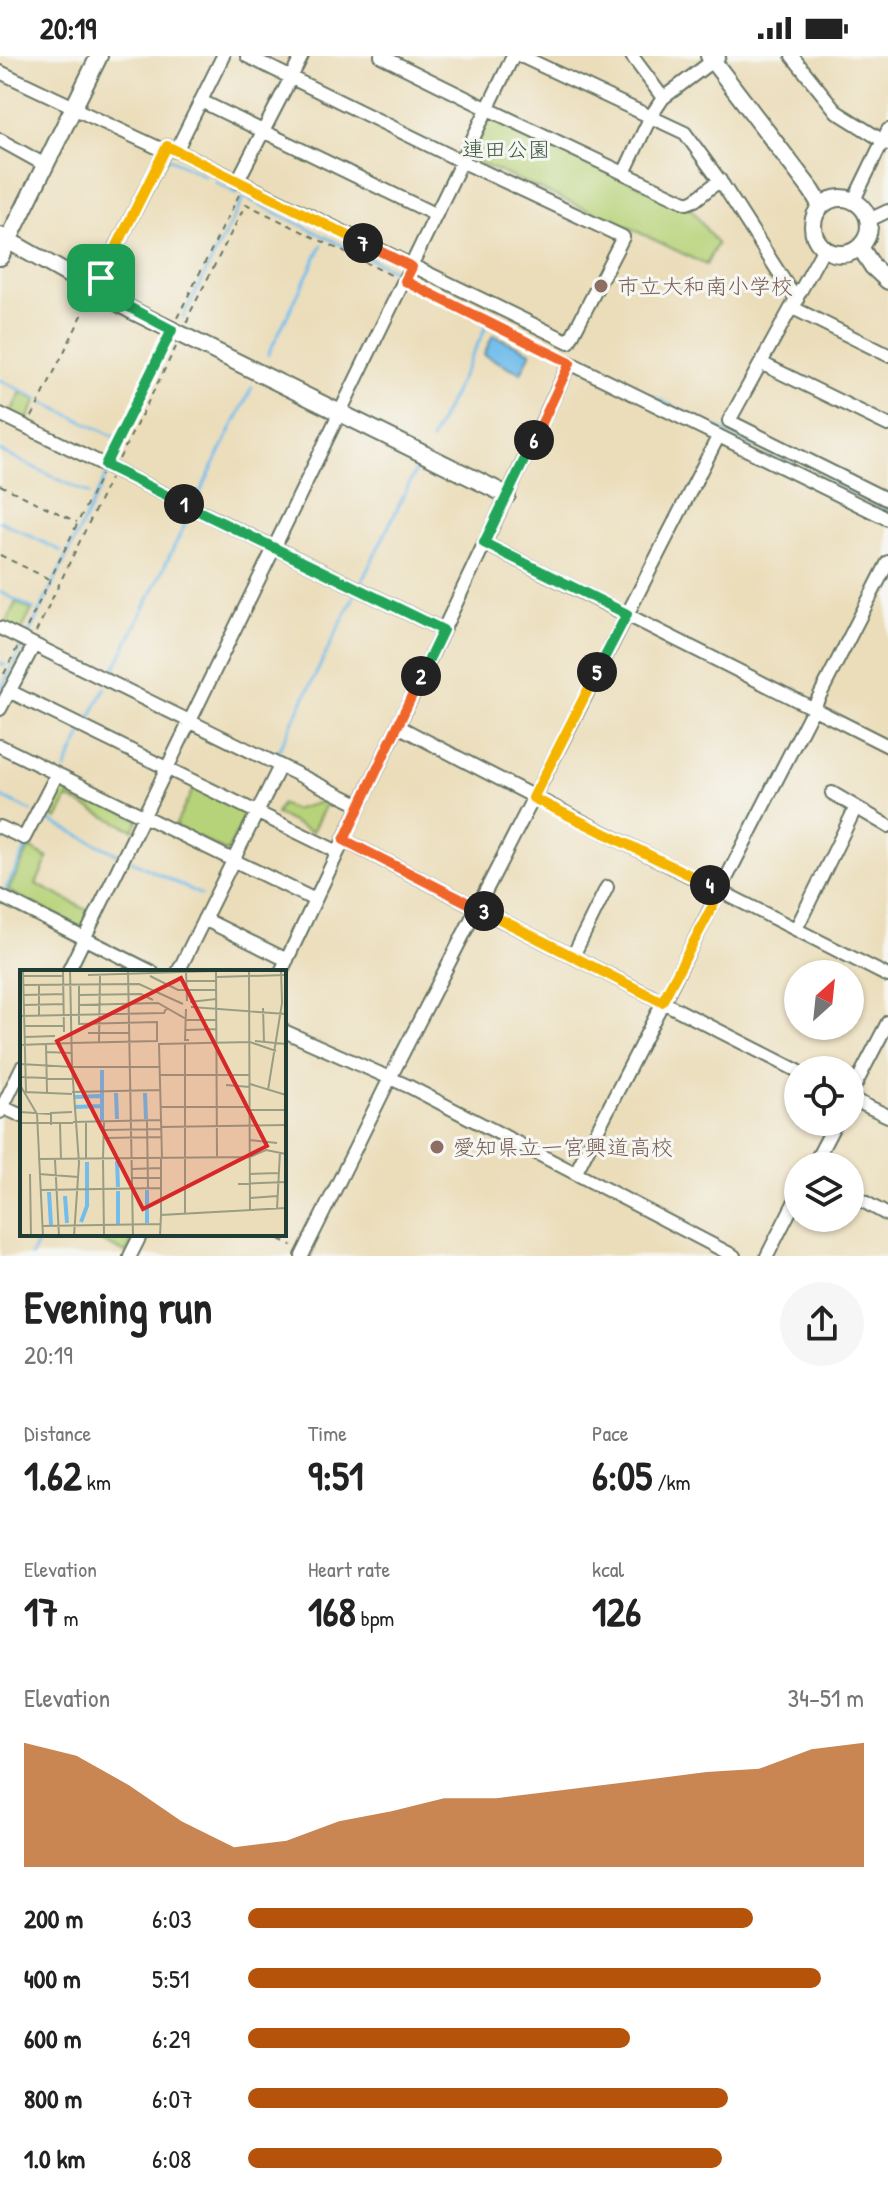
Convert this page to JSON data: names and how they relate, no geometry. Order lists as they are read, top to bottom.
{
  "parks": ["連田公園"],
  "places": ["市立大和南小学校", "愛知県立一宮興道高校"],
  "north": "top right",
  "page": {
    "status": "20:19",
    "pins": [
      "7",
      "6",
      "1",
      "5",
      "2",
      "4",
      "3"
    ],
    "heading": ["Evening run", "20:19"],
    "stats": [
      ["Distance", "1.62 km"],
      ["Time", "9:51"],
      ["Pace", "6:05 /km"],
      ["Elevation", "17 m"],
      ["Heart rate", "168 bpm"],
      ["kcal", "126"]
    ],
    "chart": ["Elevation", "34–51 m"],
    "list": [
      {
        "name": "200 m",
        "note": "6:03"
      },
      {
        "name": "400 m",
        "note": "5:51"
      },
      {
        "name": "600 m",
        "note": "6:29"
      },
      {
        "name": "800 m",
        "note": "6:07"
      },
      {
        "name": "1.0 km",
        "note": "6:08"
      }
    ]
  }
}
